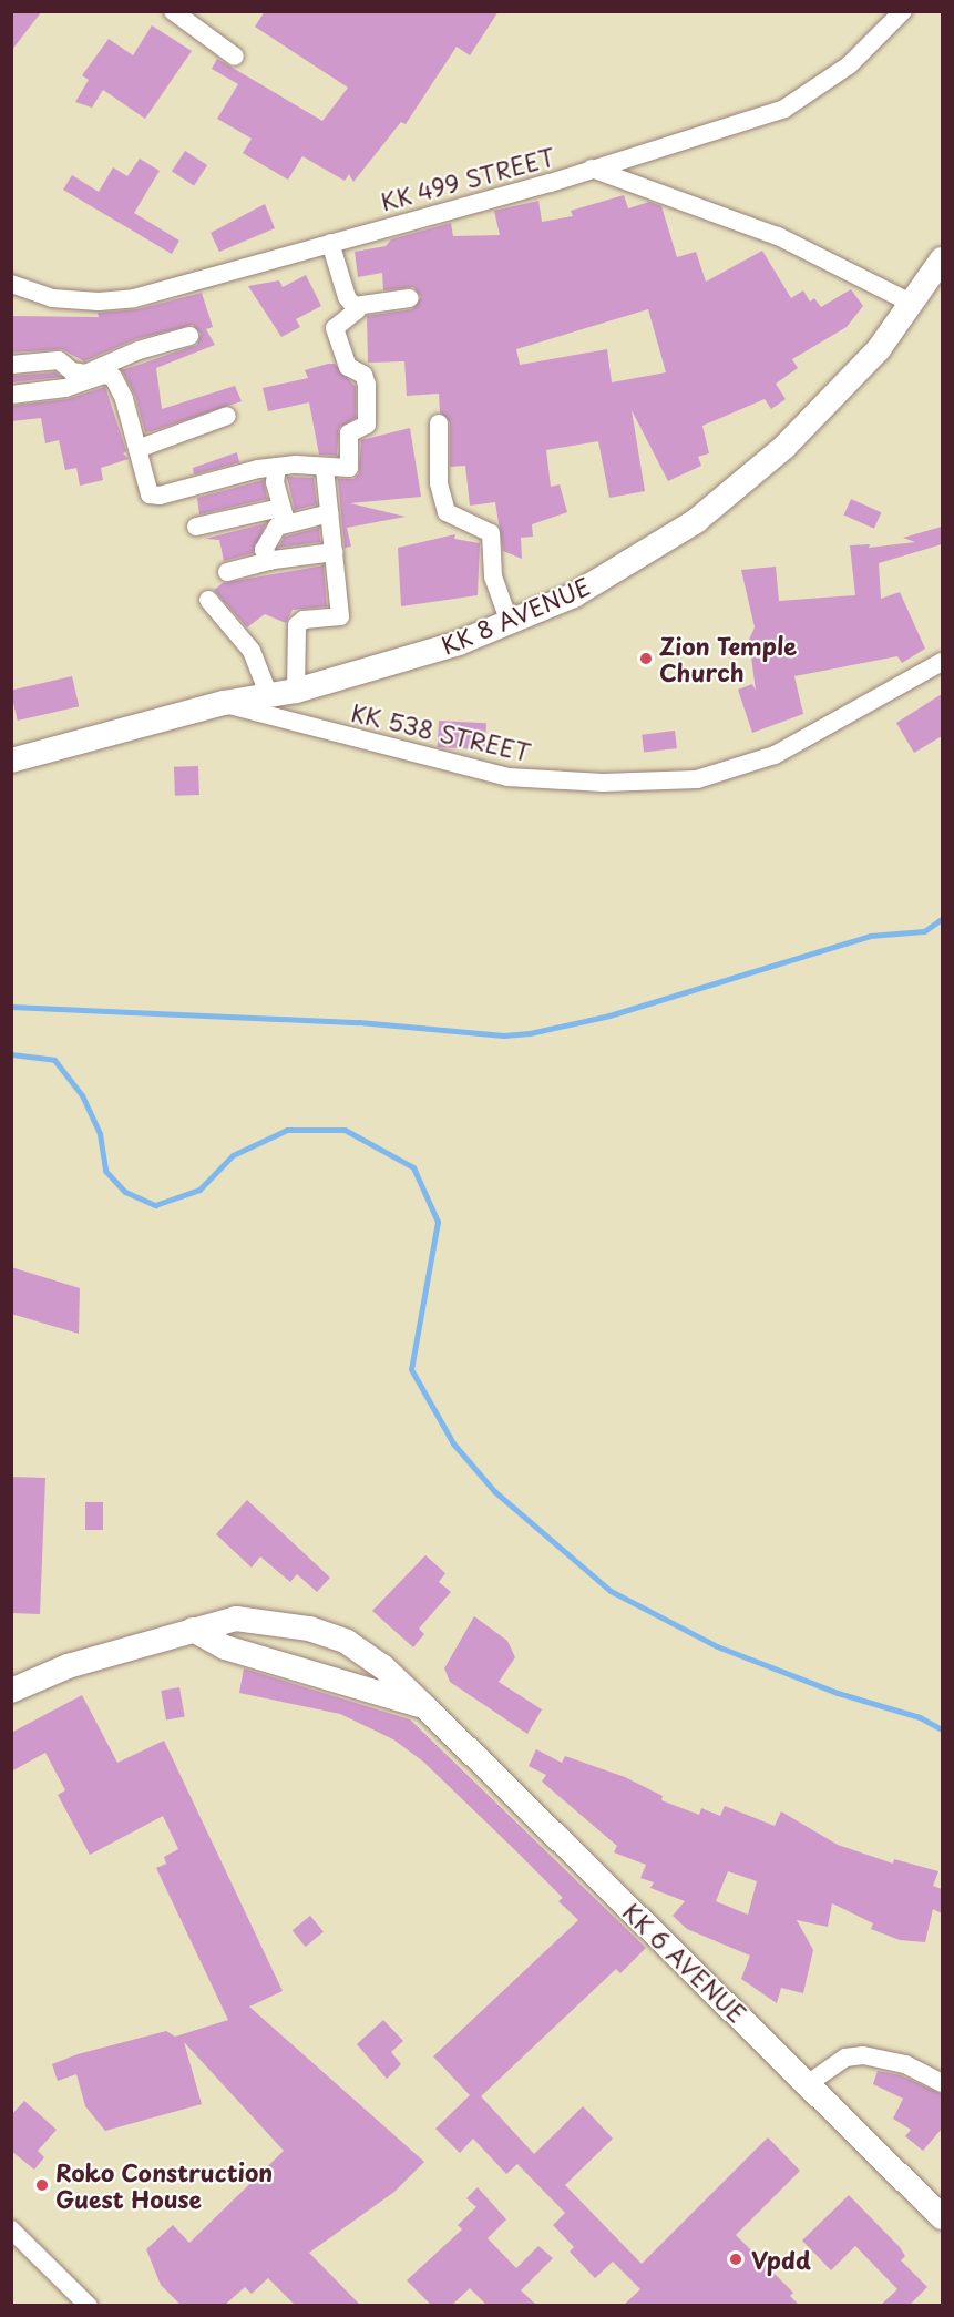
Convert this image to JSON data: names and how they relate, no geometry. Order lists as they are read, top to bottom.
{
  "streets": {
    "main road": ["KK 8 AVENUE", "KK 6 AVENUE"],
    "street": ["KK 499 STREET", "KK 538 STREET"]
  },
  "crossings": [
    ["KK 8 AVENUE", "KK 538 STREET"]
  ],
  "places": ["Zion Temple Church", "Roko Construction Guest House", "Vpdd"]
}
